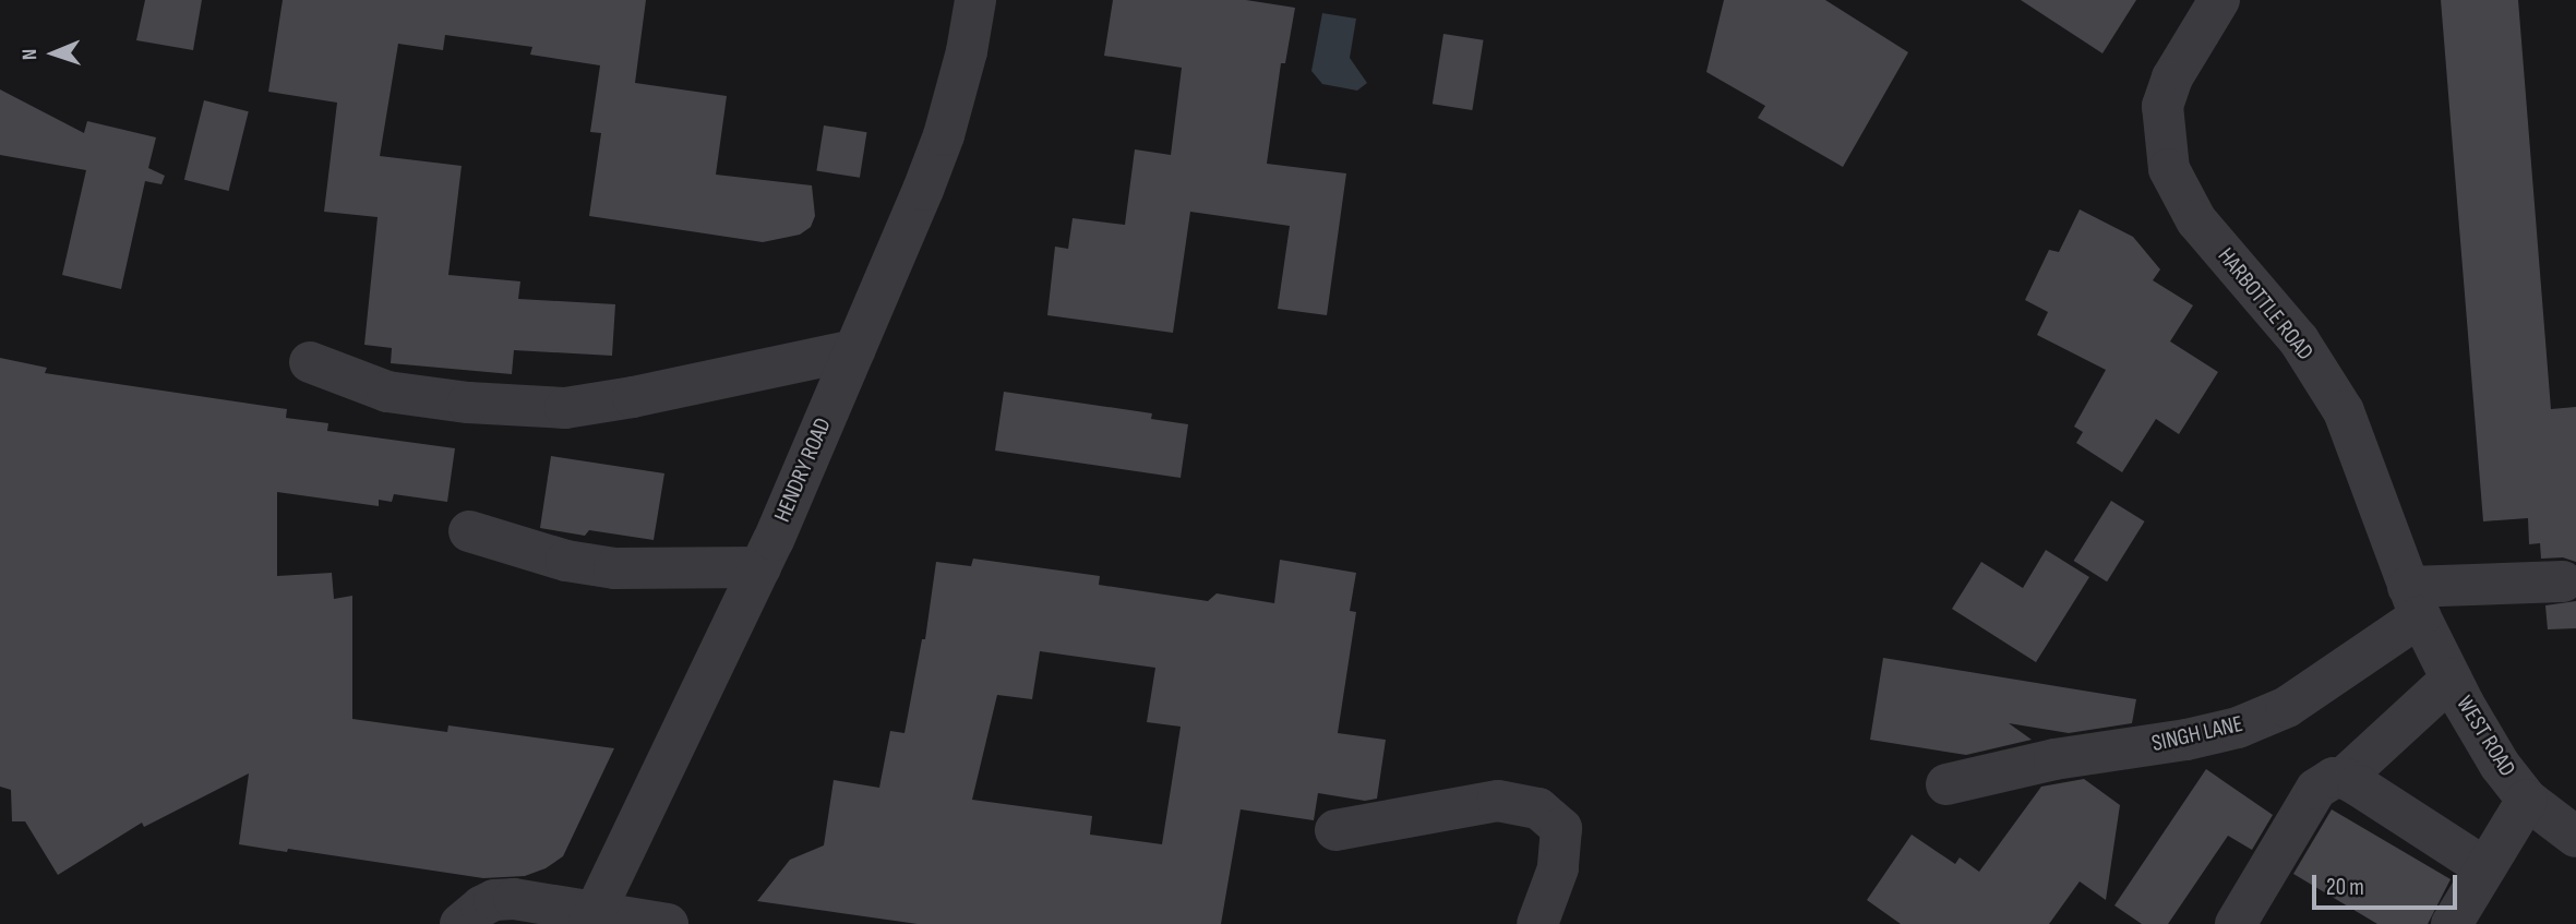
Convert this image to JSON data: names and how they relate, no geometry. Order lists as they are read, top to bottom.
{
  "streets": {
    "street": [
      "HARBOTTLE ROAD",
      "HENDRY ROAD",
      "SINGH LANE",
      "WEST ROAD"
    ]
  },
  "crossings": [
    ["HARBOTTLE ROAD", "SINGH LANE"],
    ["HARBOTTLE ROAD", "WEST ROAD"],
    ["SINGH LANE", "WEST ROAD"]
  ],
  "scale_bar": "20 m",
  "north": "left"
}
